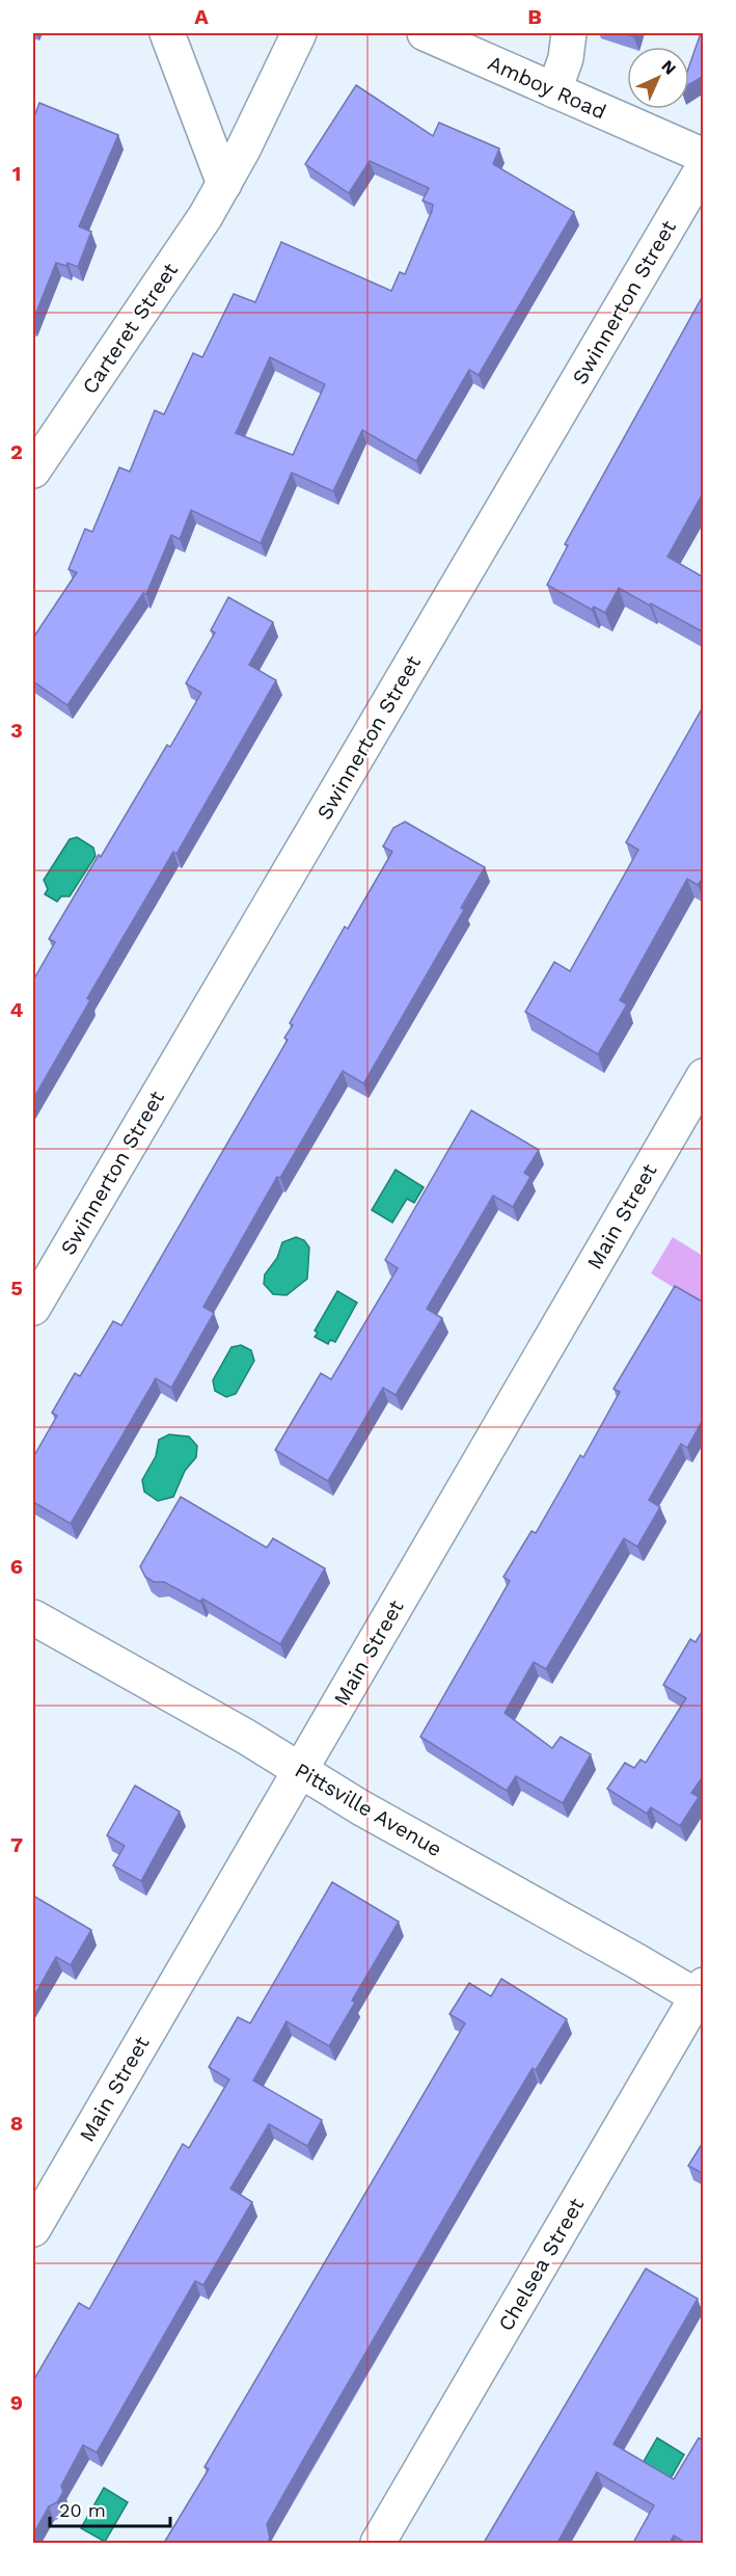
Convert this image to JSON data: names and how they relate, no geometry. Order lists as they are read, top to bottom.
{
  "streets": {
    "street": [
      "Amboy Road",
      "Swinnerton Street",
      "Carteret Street",
      "Main Street",
      "Pittsville Avenue",
      "Chelsea Street"
    ]
  },
  "crossings": [
    ["Main Street", "Pittsville Avenue"],
    ["Pittsville Avenue", "Chelsea Street"]
  ],
  "scale_bar": "20 m",
  "north": "top right",
  "grid": {
    "columns": ["A", "B"],
    "rows": [
      "1",
      "2",
      "3",
      "4",
      "5",
      "6",
      "7",
      "8",
      "9"
    ]
  }
}
